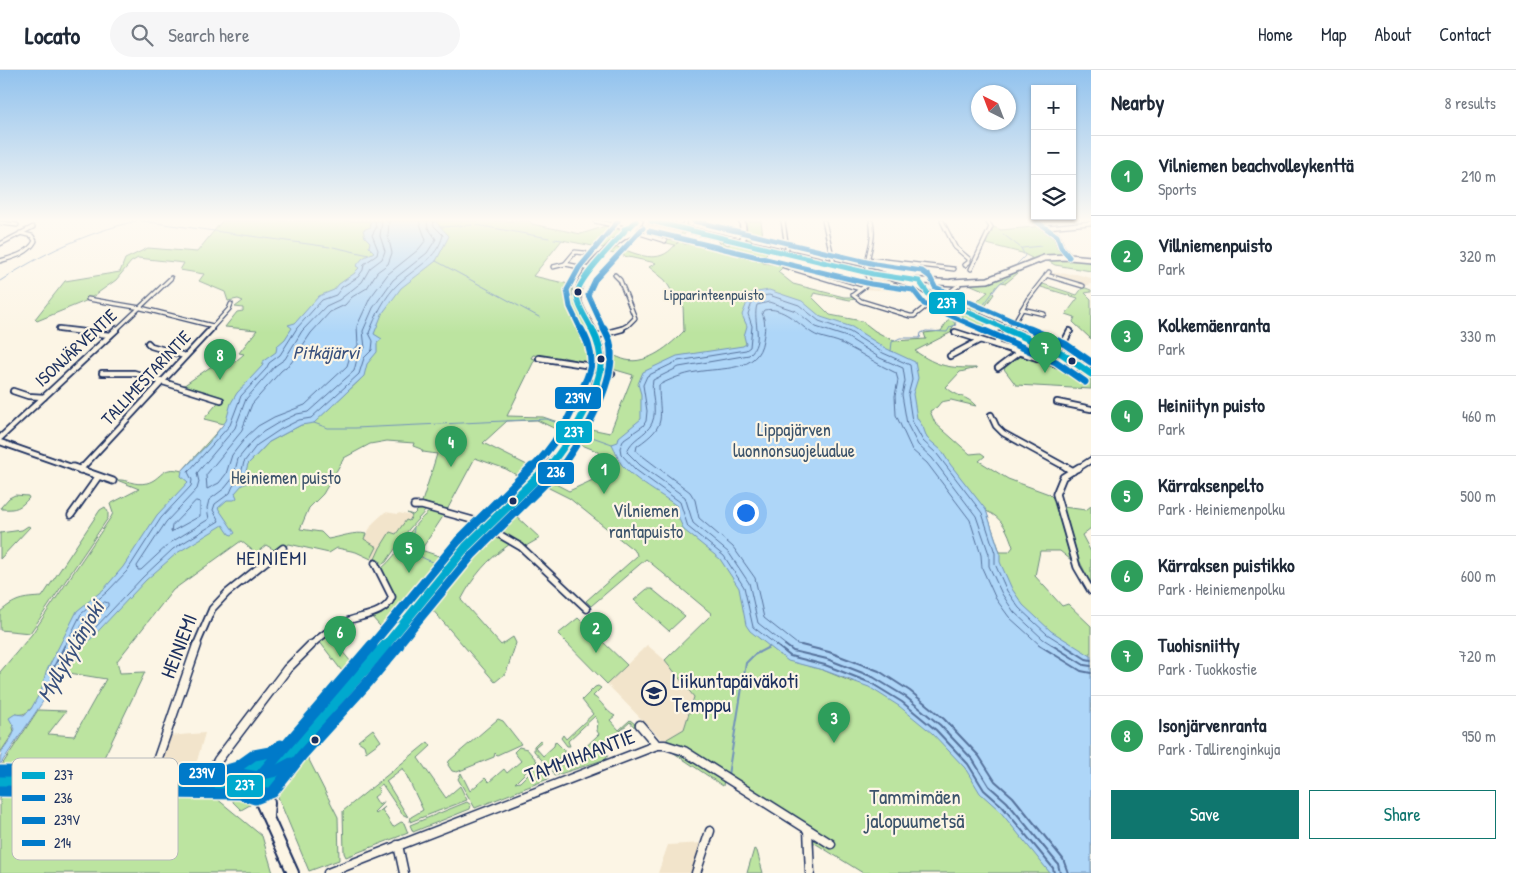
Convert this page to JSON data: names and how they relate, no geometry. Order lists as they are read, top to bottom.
{
  "streets": {
    "street": [
      "ISONJÄRVENTIE",
      "TALLIMESTARINTIE",
      "HEINIEMI",
      "TAMMIHAANTIE"
    ]
  },
  "districts": ["HEINIEMI"],
  "water": ["Pitkäjärvi", "Myllykylänjoki"],
  "parks": [
    "Lipparinteenpuisto",
    "Lippajärven luonnonsuojelualue",
    "Heiniemen puisto",
    "Vilniemen rantapuisto",
    "Tammimäen jalopuumetsä"
  ],
  "places": {
    "school or university": ["Liikuntapäiväkoti Temppu"]
  },
  "lines": ["transit line 237", "transit line 236", "transit line 239V"],
  "legend": [
    "237",
    "236",
    "239V",
    "214"
  ],
  "north": "top left",
  "page": {
    "header": "Locato",
    "search": "Search here",
    "nav": [
      "Home",
      "Map",
      "About",
      "Contact"
    ],
    "heading": ["Nearby", "8 results"],
    "map_buttons": ["+", "−"],
    "list": [
      {
        "mark": "1",
        "name": "Vilniemen beachvolleykenttä",
        "note": "Sports",
        "value": "210 m"
      },
      {
        "mark": "2",
        "name": "Villniemenpuisto",
        "note": "Park",
        "value": "320 m"
      },
      {
        "mark": "3",
        "name": "Kolkemäenranta",
        "note": "Park",
        "value": "330 m"
      },
      {
        "mark": "4",
        "name": "Heiniityn puisto",
        "note": "Park",
        "value": "460 m"
      },
      {
        "mark": "5",
        "name": "Kärraksenpelto",
        "note": "Park · Heiniemenpolku",
        "value": "500 m"
      },
      {
        "mark": "6",
        "name": "Kärraksen puistikko",
        "note": "Park · Heiniemenpolku",
        "value": "600 m"
      },
      {
        "mark": "7",
        "name": "Tuohisniitty",
        "note": "Park · Tuokkostie",
        "value": "720 m"
      },
      {
        "mark": "8",
        "name": "Isonjärvenranta",
        "note": "Park · Tallirenginkuja",
        "value": "950 m"
      }
    ],
    "pins": [
      "7",
      "8",
      "4",
      "1",
      "5",
      "2",
      "6",
      "3"
    ],
    "buttons": ["Save", "Share"]
  }
}
